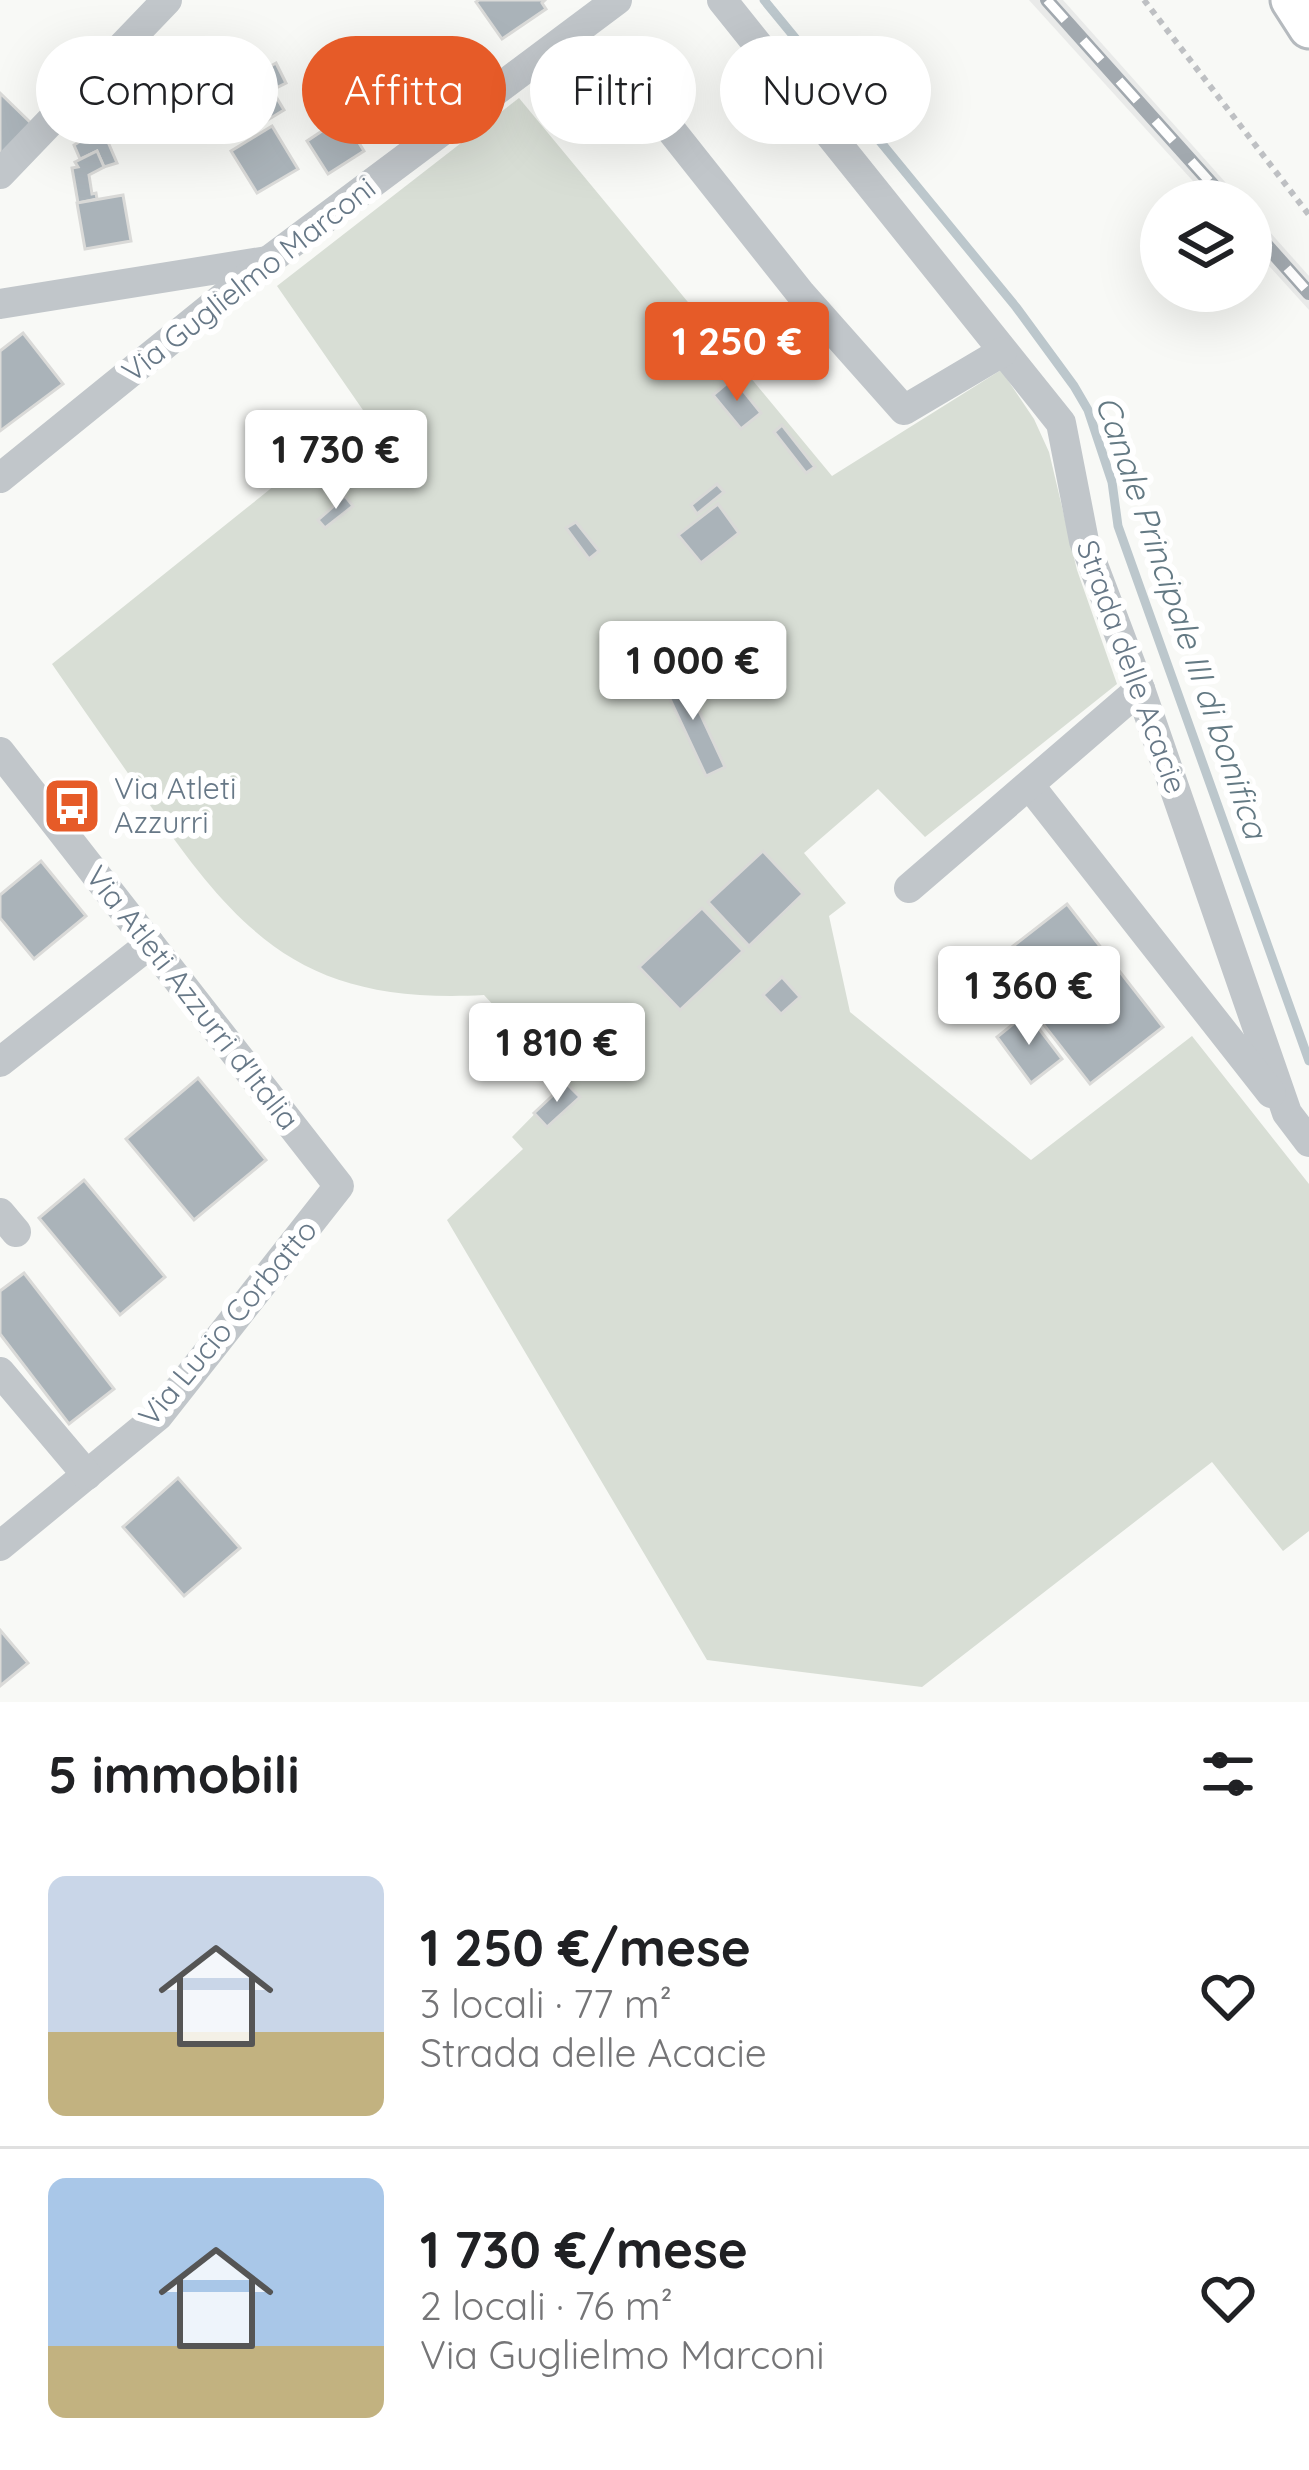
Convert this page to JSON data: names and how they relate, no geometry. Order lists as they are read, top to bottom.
{
  "streets": {
    "street": [
      "Via Guglielmo Marconi",
      "Strada delle Acacie",
      "Via Atleti Azzurri d'Italia",
      "Via Lucio Corbatto"
    ]
  },
  "crossings": [
    ["Via Atleti Azzurri d'Italia", "Via Lucio Corbatto"]
  ],
  "water": ["Canale Principale III di bonifica"],
  "places": {
    "bus stop": ["Via Atleti Azzurri"]
  },
  "page": {
    "chip": [
      "Compra",
      "Affitta",
      "Filtri",
      "Nuovo"
    ],
    "price": [
      "1 250 €",
      "1 730 €",
      "1 000 €",
      "1 360 €",
      "1 810 €"
    ],
    "heading": "5 immobili",
    "list": [
      {
        "name": "1 250 €/mese",
        "note": "3 locali · 77 m² · Strada delle Acacie"
      },
      {
        "name": "1 730 €/mese",
        "note": "2 locali · 76 m² · Via Guglielmo Marconi"
      }
    ]
  }
}
